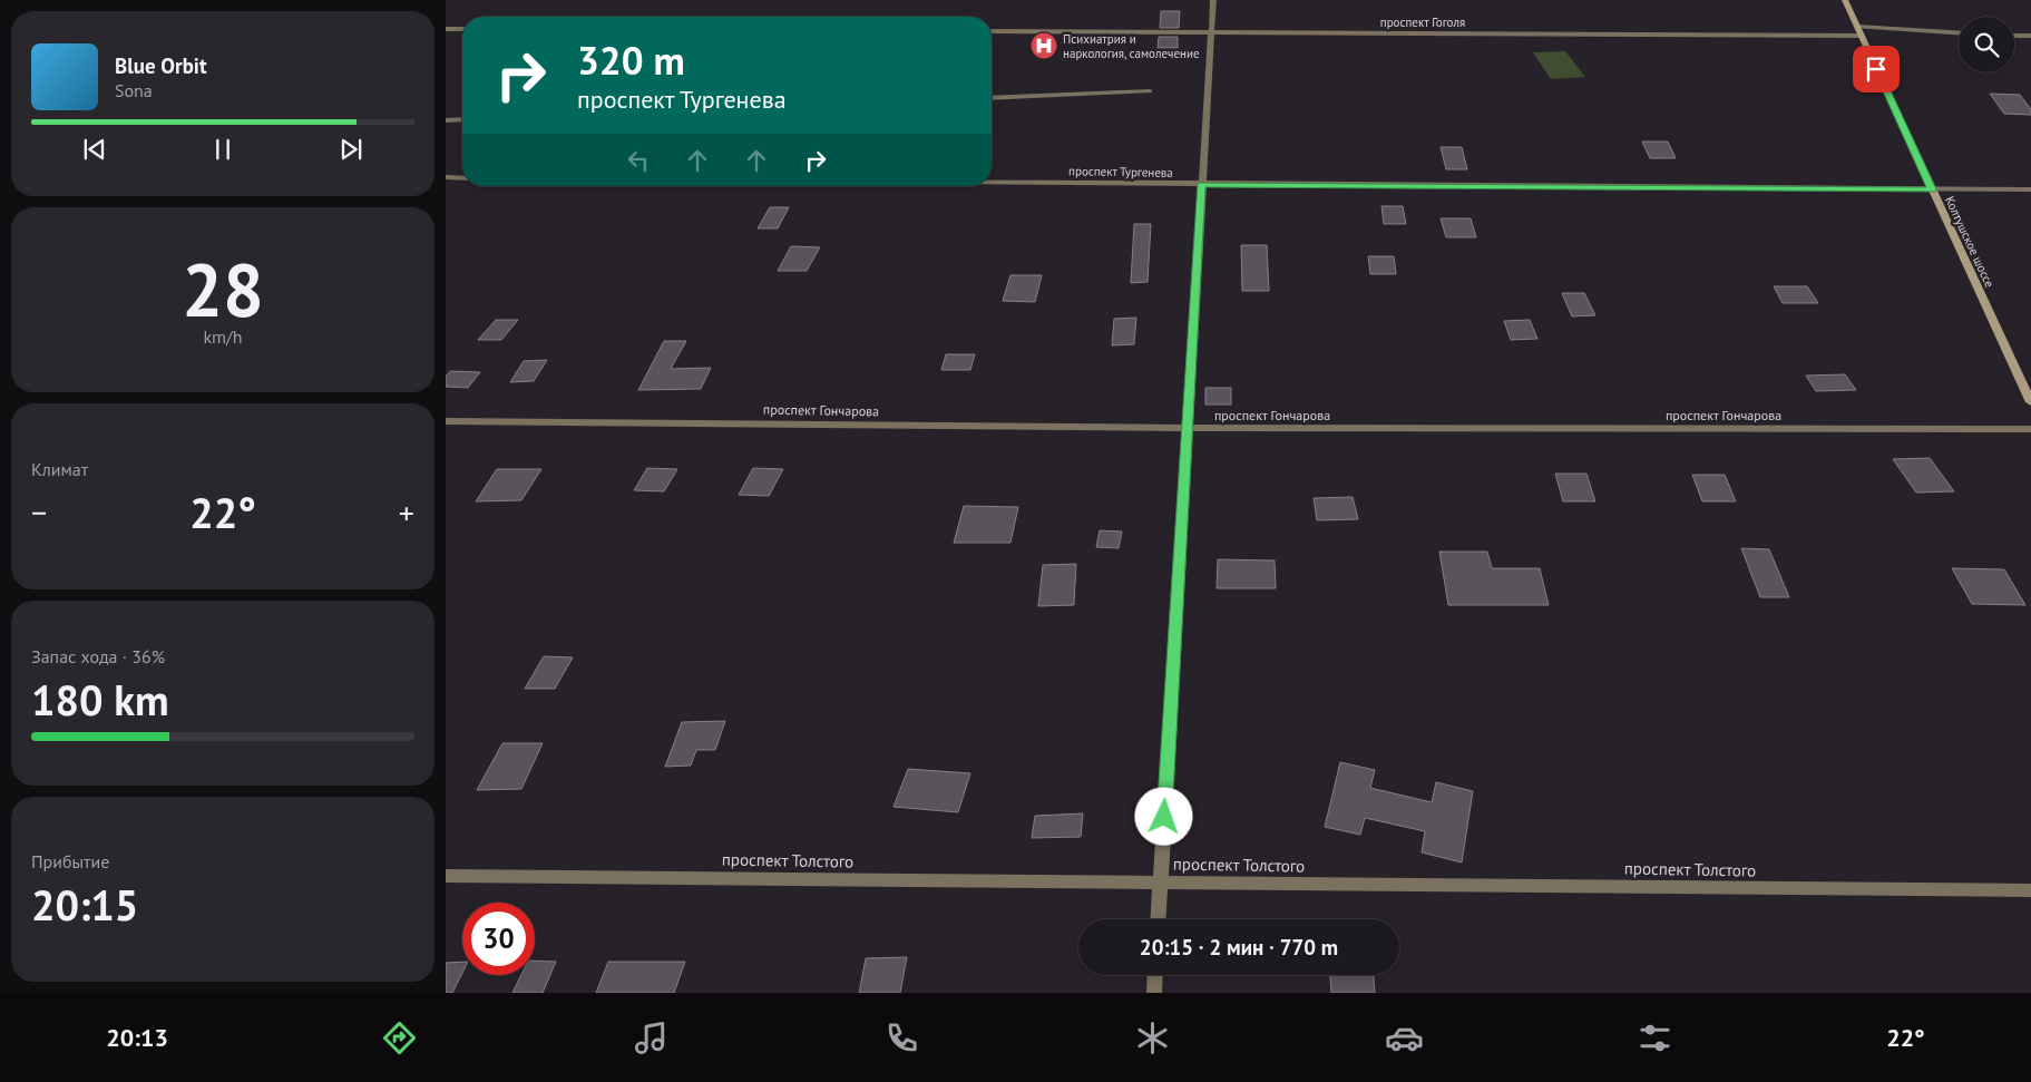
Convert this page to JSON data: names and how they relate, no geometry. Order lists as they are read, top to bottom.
{
  "streets": {
    "main road": ["Колтушское шоссе"],
    "street": [
      "проспект Гоголя",
      "проспект Тургенева",
      "проспект Гончарова",
      "проспект Толстого"
    ]
  },
  "crossings": [
    ["проспект Гоголя", "Колтушское шоссе"],
    ["проспект Тургенева", "Колтушское шоссе"]
  ],
  "places": {
    "hospital": ["Психиатрия и наркология, самолечение"]
  },
  "page": {
    "turn": ["320 m", "проспект Тургенева"],
    "song": ["Blue Orbit", "Sona"],
    "tile": [
      ["28", "km/h"],
      "Климат",
      ["Запас хода · 36%", "180 km"],
      ["Прибытие", "20:15"]
    ],
    "heat": ["−", "22°", "+"],
    "limit": "30",
    "trip": "20:15 · 2 мин · 770 m",
    "tabs": ["20:13", "22°"]
  }
}
